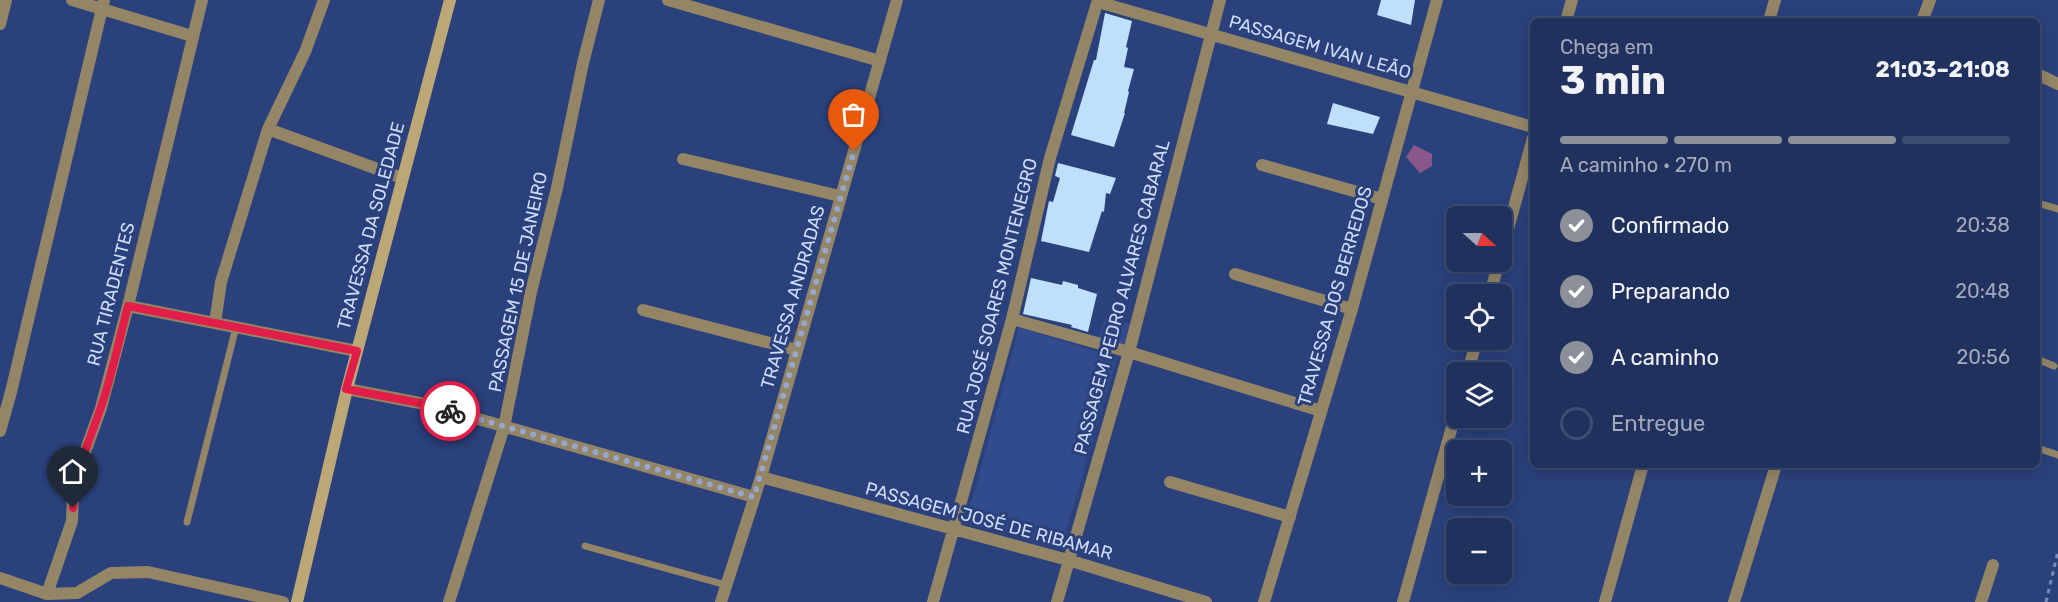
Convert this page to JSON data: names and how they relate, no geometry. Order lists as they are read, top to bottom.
{
  "streets": {
    "main road": ["TRAVESSA DA SOLEDADE"],
    "street": [
      "PASSAGEM IVAN LEÃO",
      "PASSAGEM 15 DE JANEIRO",
      "RUA TIRADENTES",
      "RUA JOSÉ SOARES MONTENEGRO",
      "TRAVESSA DOS BERREDOS",
      "TRAVESSA ANDRADAS",
      "PASSAGEM PEDRO ALVARES CABARAL",
      "PASSAGEM JOSÉ DE RIBAMAR"
    ]
  },
  "crossings": [
    ["PASSAGEM IVAN LEÃO", "RUA JOSÉ SOARES MONTENEGRO"],
    ["PASSAGEM IVAN LEÃO", "TRAVESSA DOS BERREDOS"],
    ["PASSAGEM IVAN LEÃO", "PASSAGEM PEDRO ALVARES CABARAL"],
    ["RUA JOSÉ SOARES MONTENEGRO", "PASSAGEM JOSÉ DE RIBAMAR"],
    ["TRAVESSA ANDRADAS", "PASSAGEM JOSÉ DE RIBAMAR"],
    ["PASSAGEM PEDRO ALVARES CABARAL", "PASSAGEM JOSÉ DE RIBAMAR"]
  ],
  "north": "right",
  "page": {
    "heading": ["3 min", "Chega em", "21:03–21:08"],
    "bar": "A caminho · 270 m",
    "list": [
      ["Confirmado", "20:38"],
      ["Preparando", "20:48"],
      ["A caminho", "20:56"],
      "Entregue"
    ],
    "map_buttons": ["+", "−"]
  }
}
